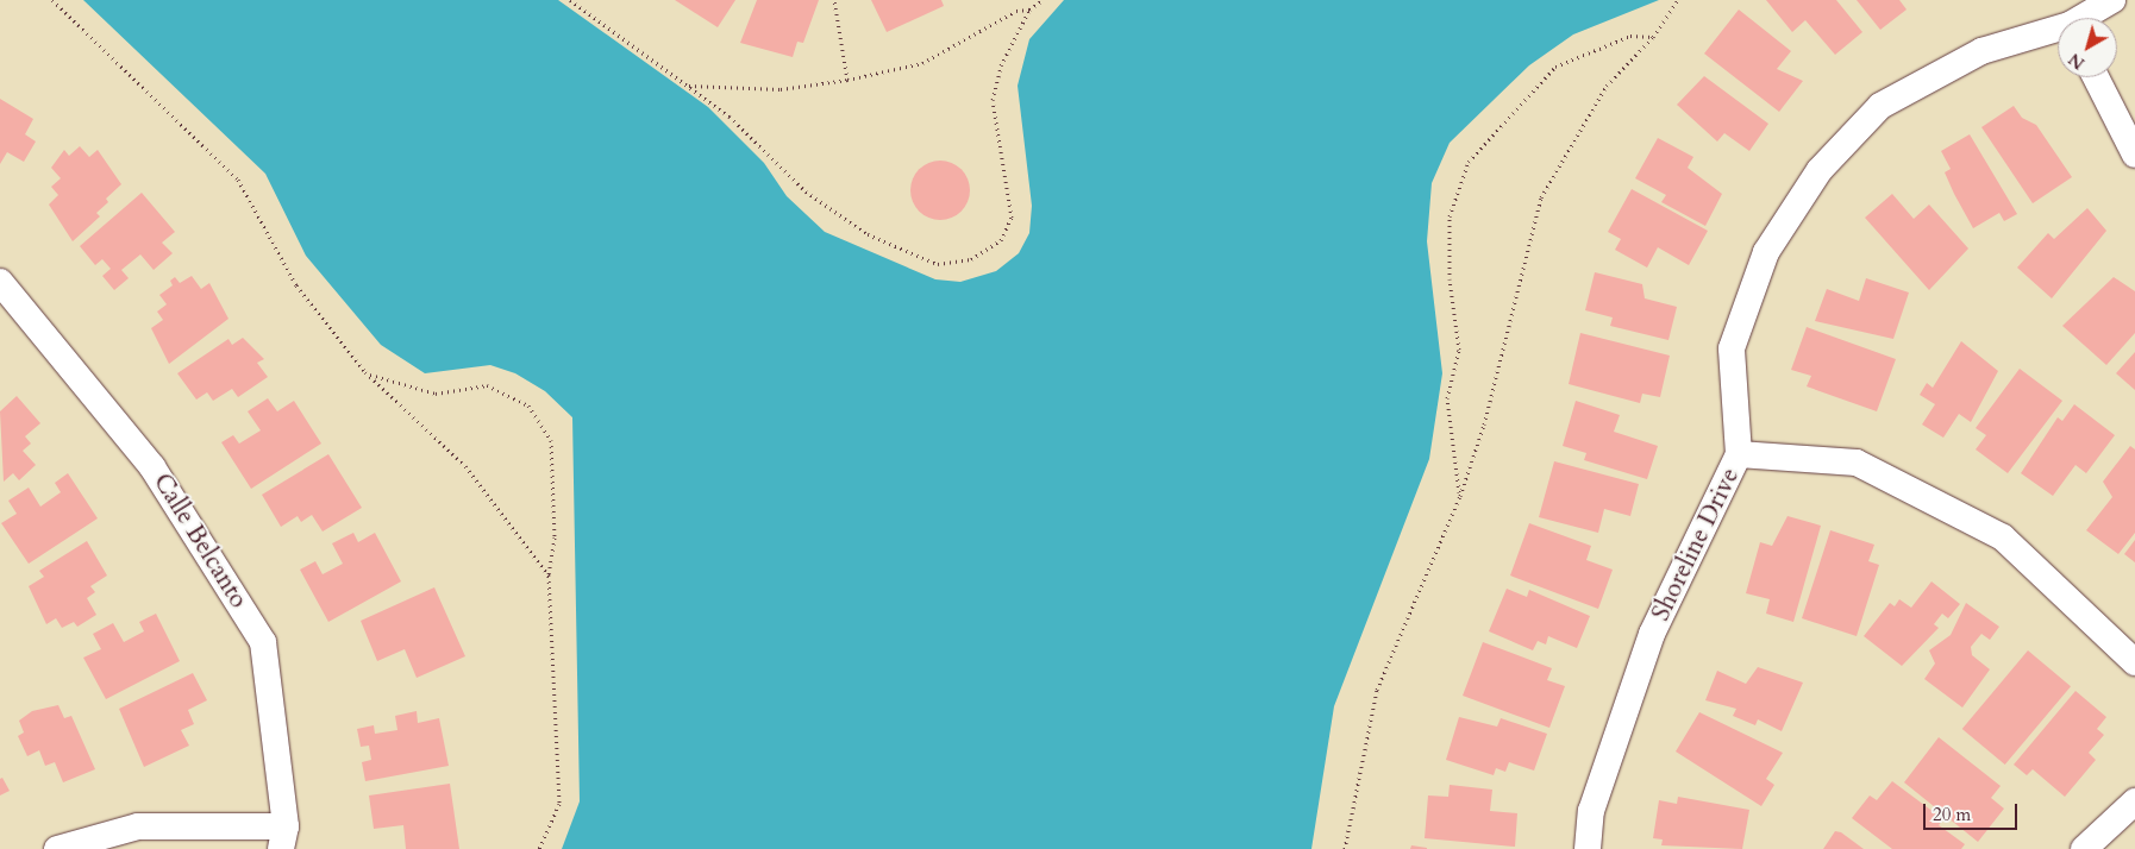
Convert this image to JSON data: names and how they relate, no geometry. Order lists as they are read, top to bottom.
{
  "streets": {
    "street": ["Calle Belcanto", "Shoreline Drive"]
  },
  "scale_bar": "20 m",
  "north": "bottom left"
}
